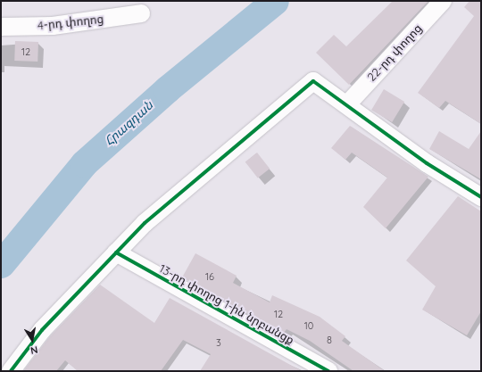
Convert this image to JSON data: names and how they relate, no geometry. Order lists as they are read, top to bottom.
{
  "streets": {
    "street": ["4-րդ փողոց", "22-րդ փողոց", "13-րդ փողոց 1-ին նրբանցք"]
  },
  "water": ["Հրազդան"],
  "house_numbers": [
    "12",
    "16",
    "12",
    "10",
    "8",
    "3"
  ],
  "north": "bottom"
}
